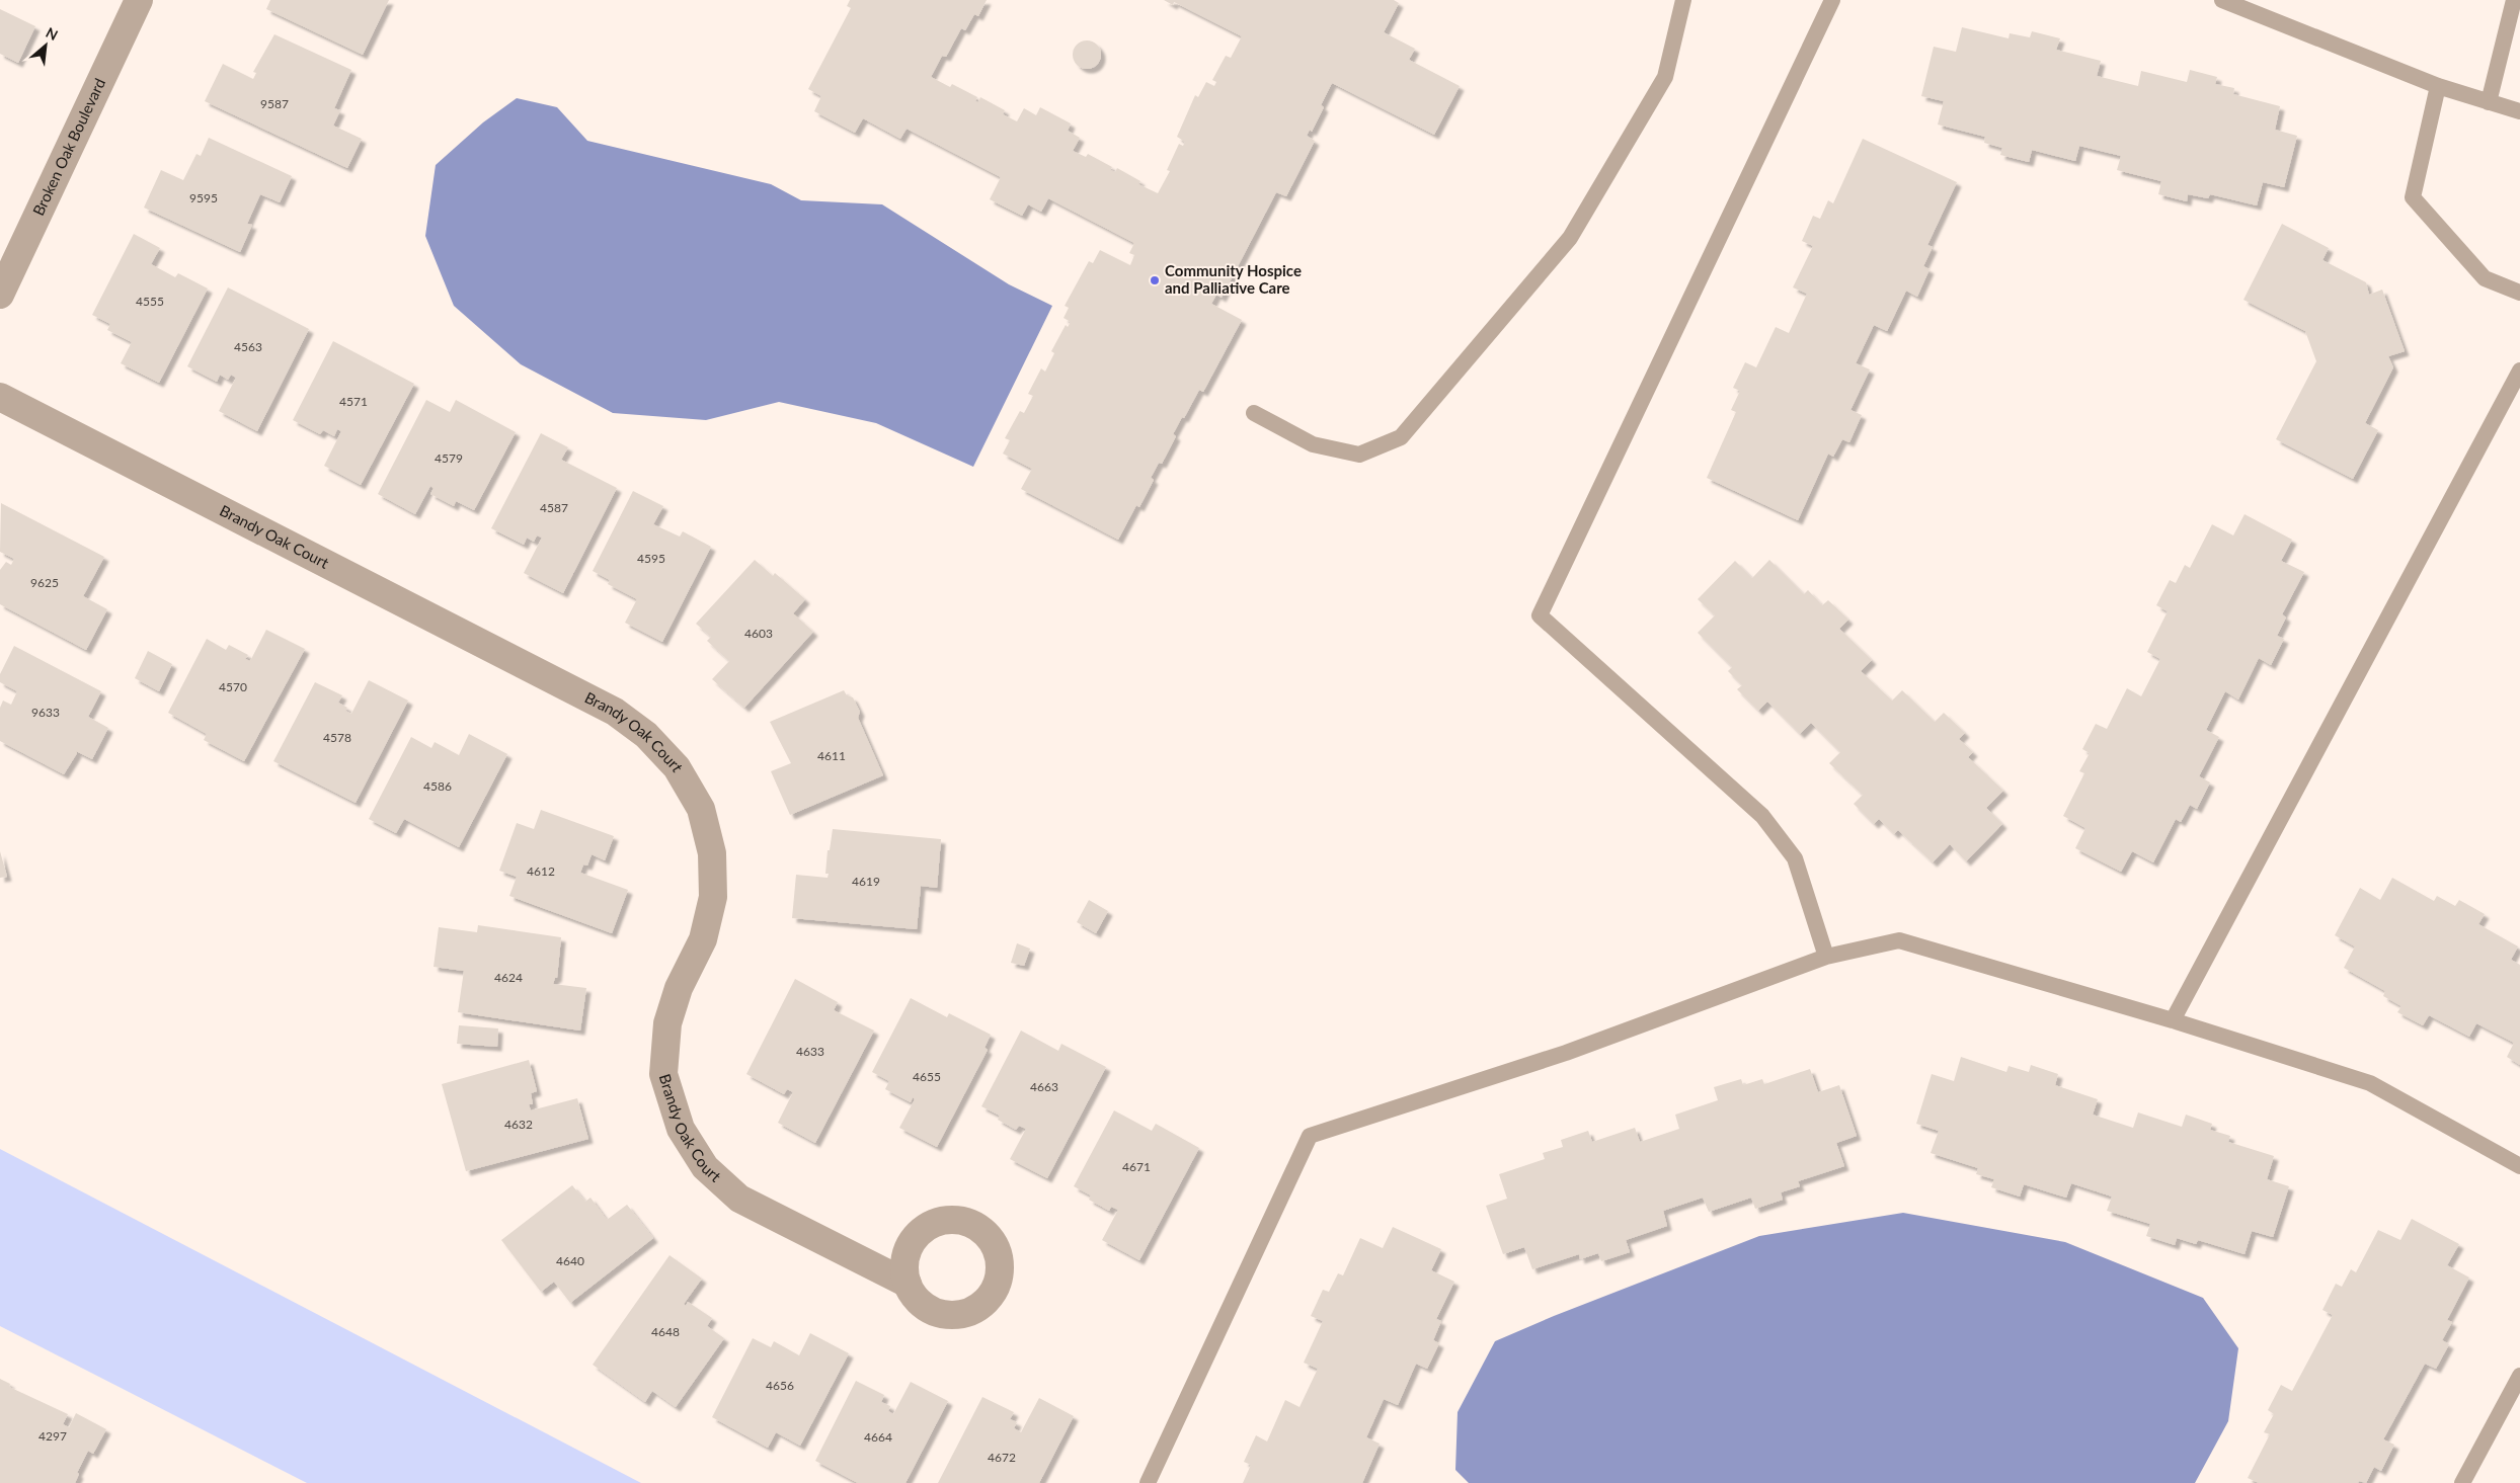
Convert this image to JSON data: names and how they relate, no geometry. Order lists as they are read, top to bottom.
{
  "streets": {
    "street": ["Broken Oak Boulevard", "Brandy Oak Court"]
  },
  "places": ["Community Hospice and Palliative Care"],
  "house_numbers": [
    "9587",
    "9595",
    "4555",
    "4563",
    "4571",
    "4579",
    "4587",
    "4595",
    "9625",
    "4603",
    "4570",
    "9633",
    "4578",
    "4611",
    "4586",
    "4612",
    "4619",
    "4624",
    "4633",
    "4655",
    "4663",
    "4632",
    "4671",
    "4640",
    "4648",
    "4656",
    "4297",
    "4664",
    "4672"
  ],
  "north": "top right"
}
